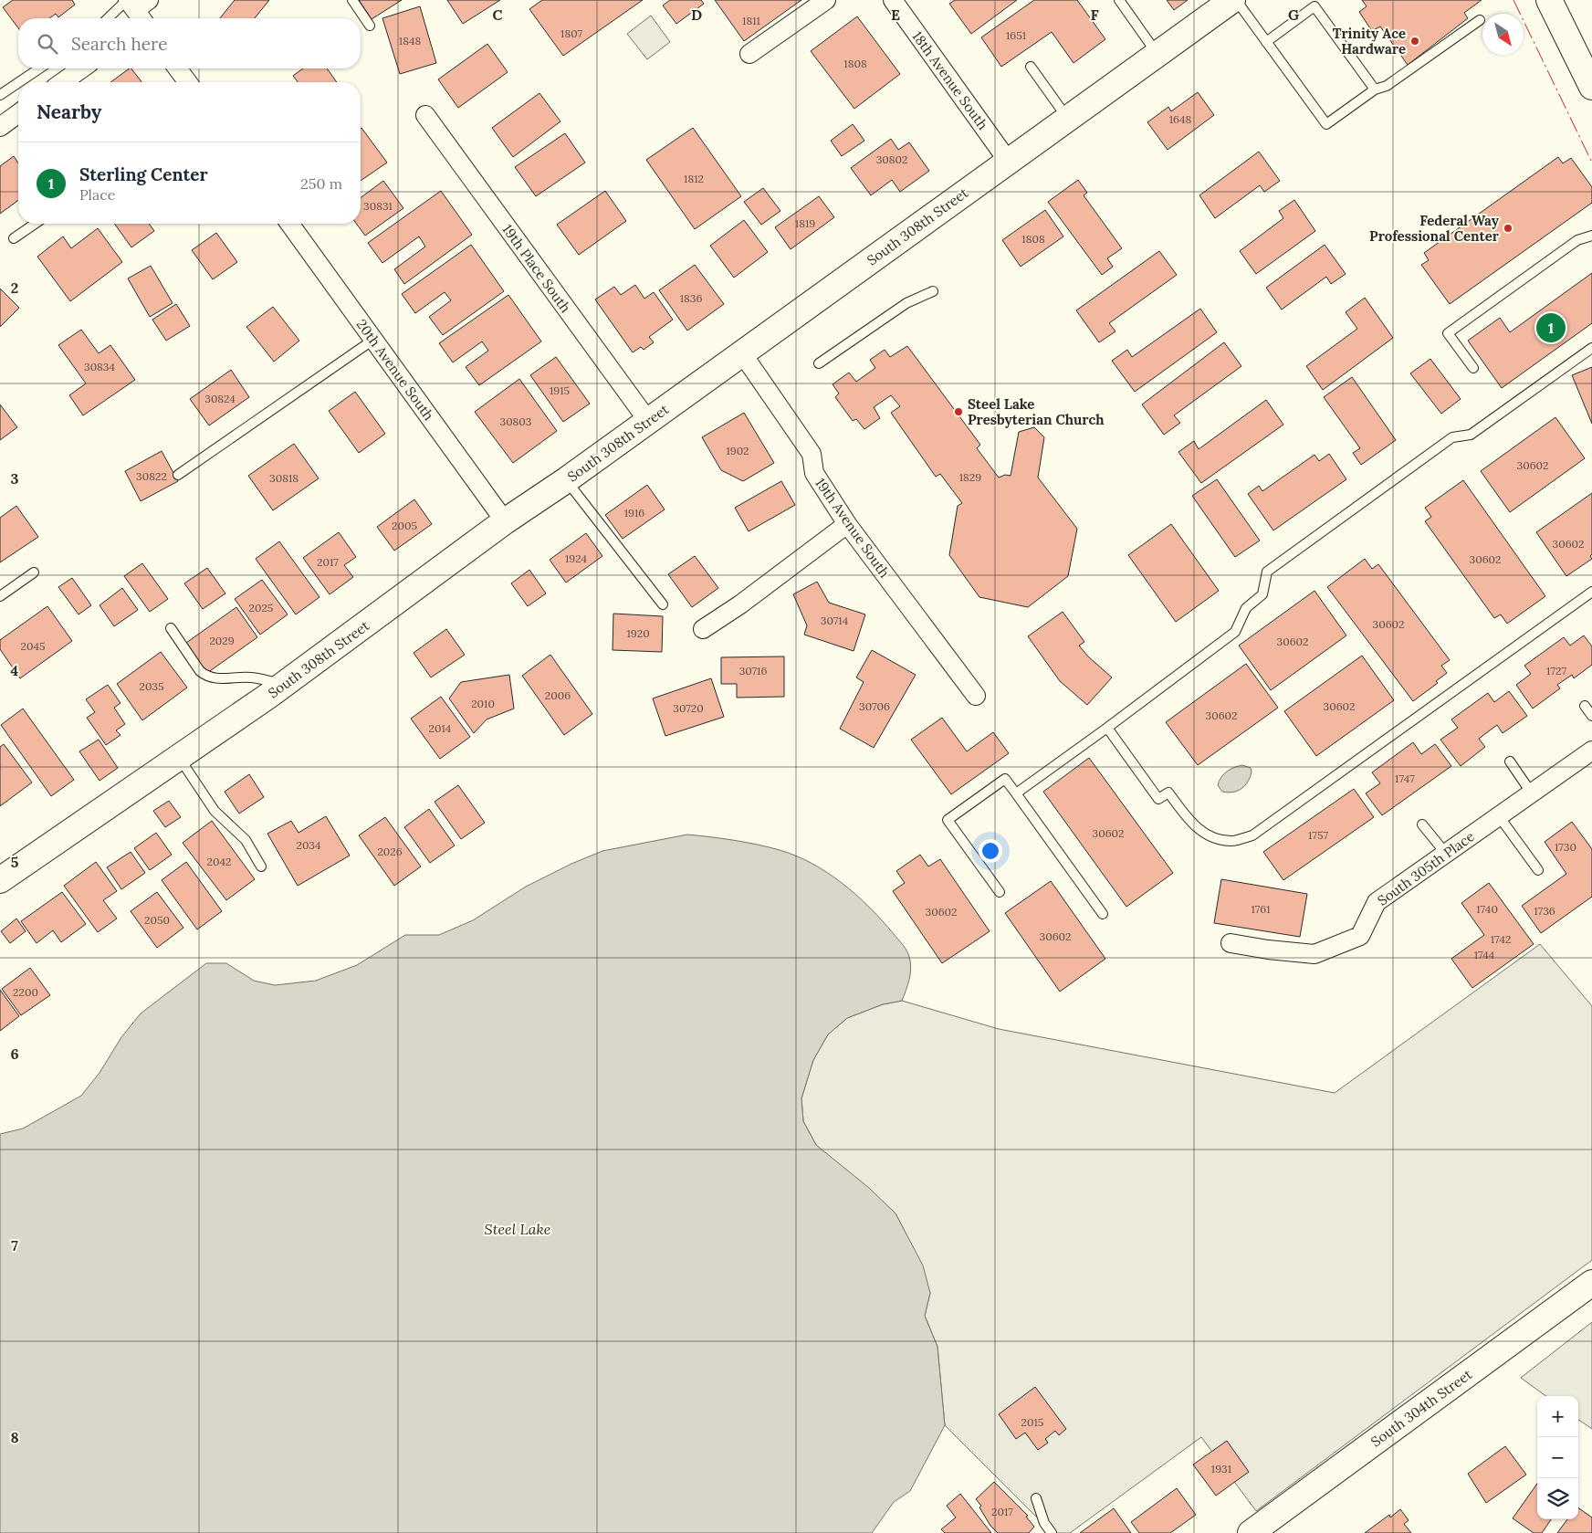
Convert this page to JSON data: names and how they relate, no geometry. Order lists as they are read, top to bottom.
{
  "streets": {
    "street": [
      "18th Avenue South",
      "South 308th Street",
      "19th Place South",
      "20th Avenue South",
      "19th Avenue South",
      "South 305th Place",
      "South 304th Street"
    ]
  },
  "crossings": [
    ["18th Avenue South", "South 308th Street"],
    ["South 308th Street", "19th Place South"],
    ["South 308th Street", "20th Avenue South"],
    ["South 308th Street", "19th Avenue South"]
  ],
  "water": ["Steel Lake"],
  "places": ["Trinity Ace Hardware", "Federal Way Professional Center", "Steel Lake Presbyterian Church"],
  "house_numbers": [
    "1811",
    "1807",
    "1651",
    "1848",
    "1808",
    "1648",
    "30802",
    "1812",
    "30831",
    "1819",
    "1808",
    "1836",
    "30834",
    "1915",
    "30824",
    "30803",
    "1902",
    "30602",
    "30822",
    "1829",
    "30818",
    "1916",
    "2005",
    "30602",
    "1924",
    "30602",
    "2017",
    "2025",
    "30714",
    "30602",
    "1920",
    "2029",
    "30602",
    "2045",
    "30716",
    "1727",
    "2035",
    "2006",
    "2010",
    "30706",
    "30602",
    "30720",
    "30602",
    "2014",
    "1747",
    "30602",
    "1757",
    "2034",
    "1730",
    "2026",
    "2042",
    "1761",
    "1740",
    "1736",
    "30602",
    "2050",
    "30602",
    "1742",
    "1744",
    "2200",
    "2015",
    "1931",
    "2017"
  ],
  "north": "bottom right",
  "page": {
    "search": "Search here",
    "heading": "Nearby",
    "list": [
      {
        "mark": "1",
        "name": "Sterling Center",
        "note": "Place",
        "value": "250 m"
      }
    ],
    "pins": "1",
    "map_buttons": ["+", "−"]
  },
  "grid": {
    "columns": [
      "C",
      "D",
      "E",
      "F",
      "G"
    ],
    "rows": [
      "2",
      "3",
      "4",
      "5",
      "6",
      "7",
      "8"
    ]
  }
}
